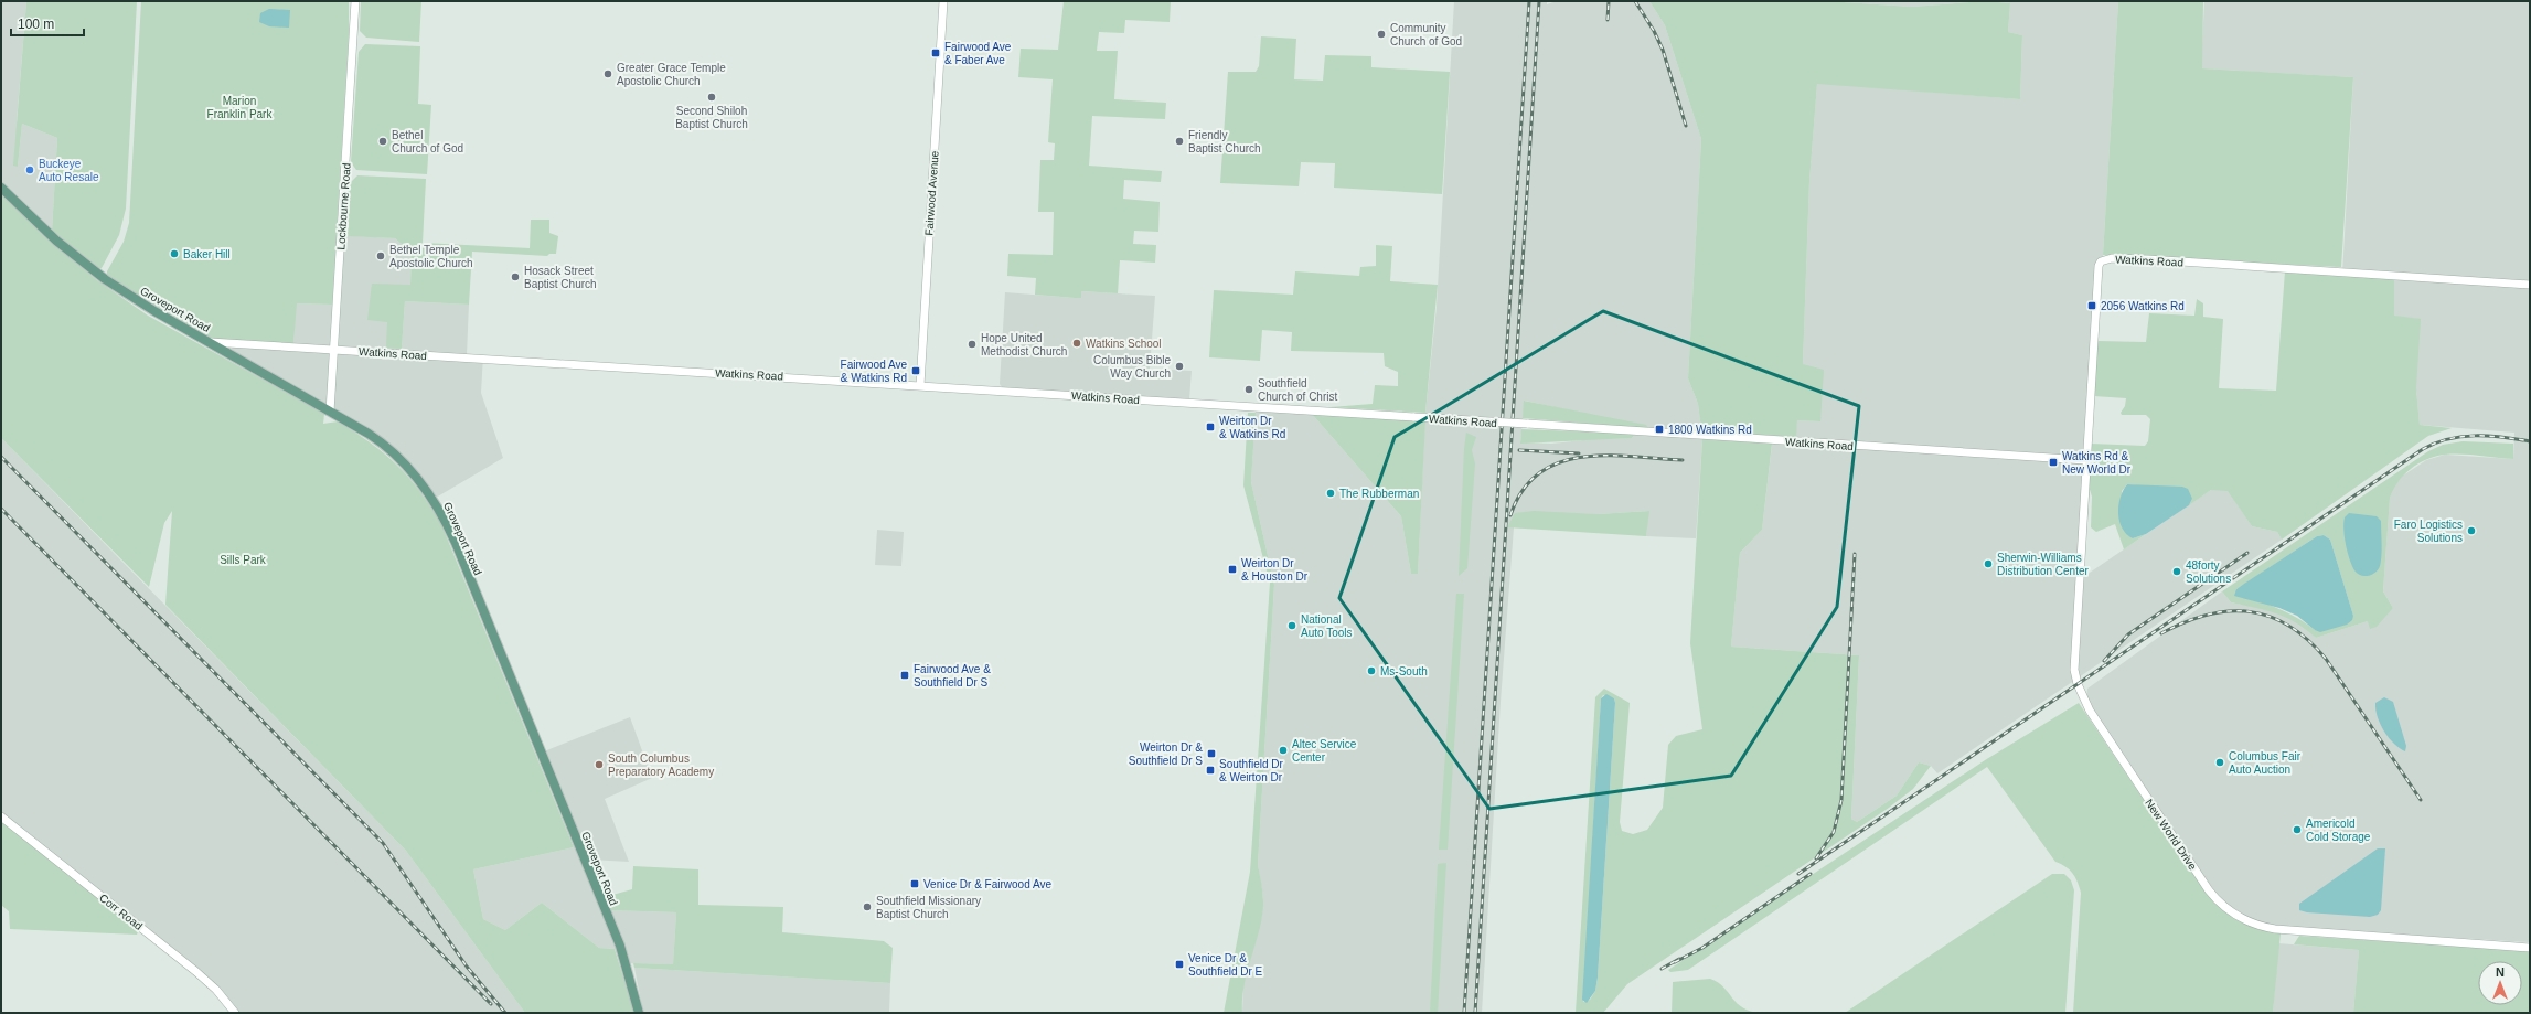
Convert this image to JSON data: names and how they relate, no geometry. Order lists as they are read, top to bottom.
{
  "streets": {
    "main road": ["Groveport Road"],
    "street": [
      "Fairwood Avenue",
      "Lockbourne Road",
      "Watkins Road",
      "New World Drive",
      "Corr Road"
    ]
  },
  "crossings": [
    ["Fairwood Avenue", "Watkins Road"],
    ["Lockbourne Road", "Watkins Road"],
    ["Lockbourne Road", "Groveport Road"],
    ["Watkins Road", "Groveport Road"],
    ["Watkins Road", "New World Drive"]
  ],
  "parks": ["Marion Franklin Park", "Sills Park"],
  "places": {
    "other": [
      "Community Church of God",
      "Greater Grace Temple Apostolic Church",
      "Second Shiloh Baptist Church",
      "Bethel Church of God",
      "Friendly Baptist Church",
      "Buckeye Auto Resale",
      "Baker Hill",
      "Bethel Temple Apostolic Church",
      "Hosack Street Baptist Church",
      "Watkins School",
      "Hope United Methodist Church",
      "Columbus Bible Way Church",
      "Southfield Church of Christ",
      "The Rubberman",
      "Faro Logistics Solutions",
      "Sherwin-Williams Distribution Center",
      "48forty Solutions",
      "National Auto Tools",
      "Ms-South",
      "Altec Service Center",
      "Columbus Fair Auto Auction",
      "South Columbus Preparatory Academy",
      "Americold Cold Storage",
      "Southfield Missionary Baptist Church"
    ],
    "transit": [
      "Fairwood Ave & Faber Ave",
      "2056 Watkins Rd",
      "Fairwood Ave & Watkins Rd",
      "Weirton Dr & Watkins Rd",
      "1800 Watkins Rd",
      "Watkins Rd & New World Dr",
      "Weirton Dr & Houston Dr",
      "Fairwood Ave & Southfield Dr S",
      "Weirton Dr & Southfield Dr S",
      "Southfield Dr & Weirton Dr",
      "Venice Dr & Fairwood Ave",
      "Venice Dr & Southfield Dr E"
    ]
  },
  "scale_bar": "100 m",
  "north": "top"
}
